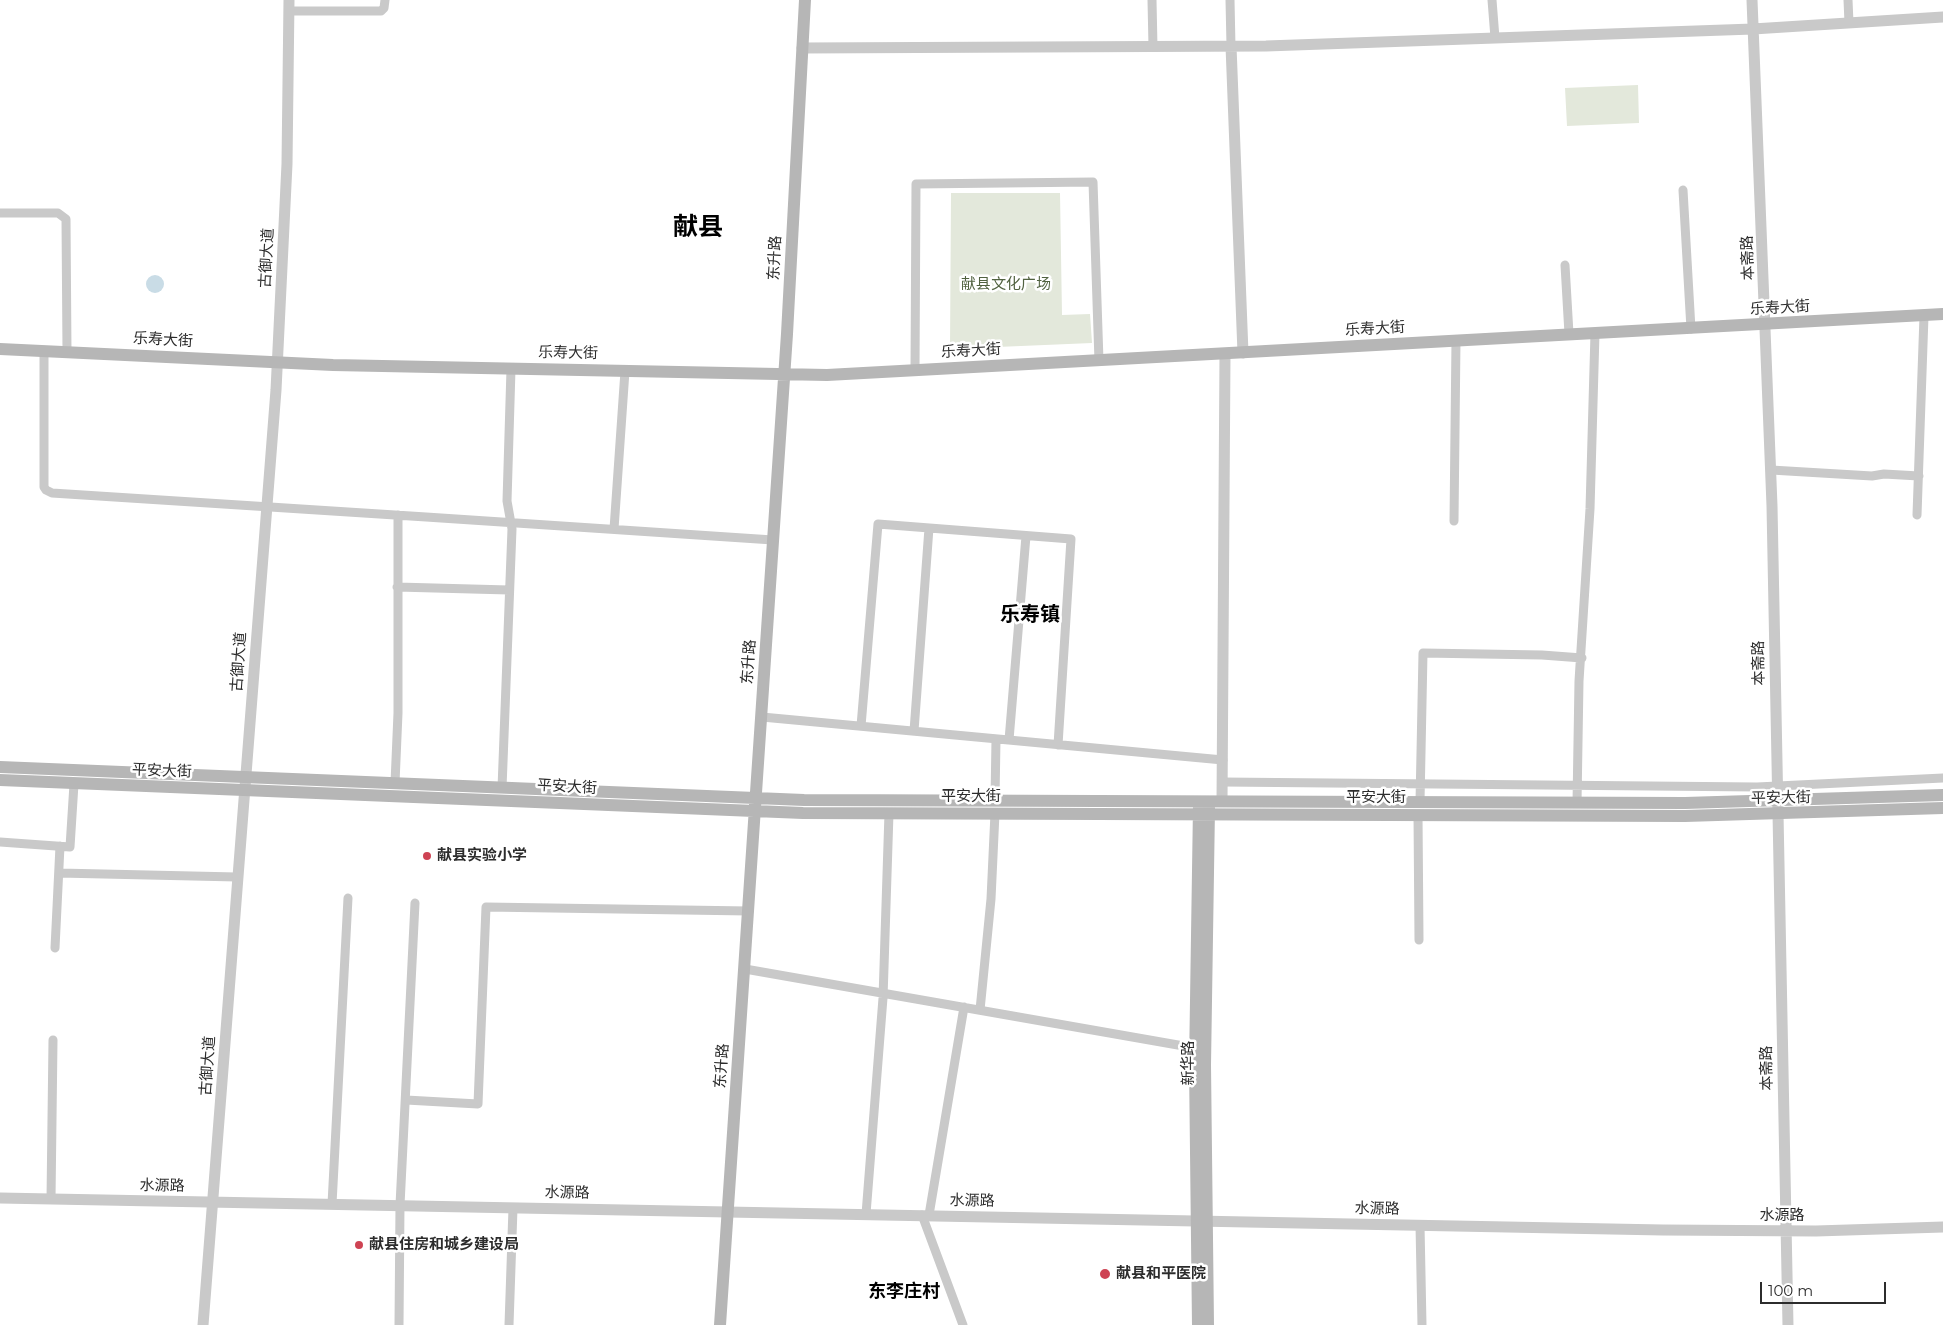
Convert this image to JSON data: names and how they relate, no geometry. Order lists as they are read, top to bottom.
{
  "streets": {
    "main road": [
      "东升路",
      "乐寿大街",
      "平安大街",
      "新华路"
    ],
    "street": ["古御大道", "本斋路", "水源路"]
  },
  "crossings": [
    ["古御大道", "乐寿大街"],
    ["古御大道", "平安大街"],
    ["古御大道", "水源路"],
    ["东升路", "乐寿大街"],
    ["东升路", "平安大街"],
    ["东升路", "水源路"],
    ["本斋路", "乐寿大街"],
    ["本斋路", "平安大街"],
    ["本斋路", "水源路"],
    ["平安大街", "新华路"],
    ["新华路", "水源路"]
  ],
  "districts": ["献县", "乐寿镇", "东李庄村"],
  "parks": ["献县文化广场"],
  "places": ["献县实验小学", "献县住房和城乡建设局", "献县和平医院"],
  "scale_bar": "100 m"
}
